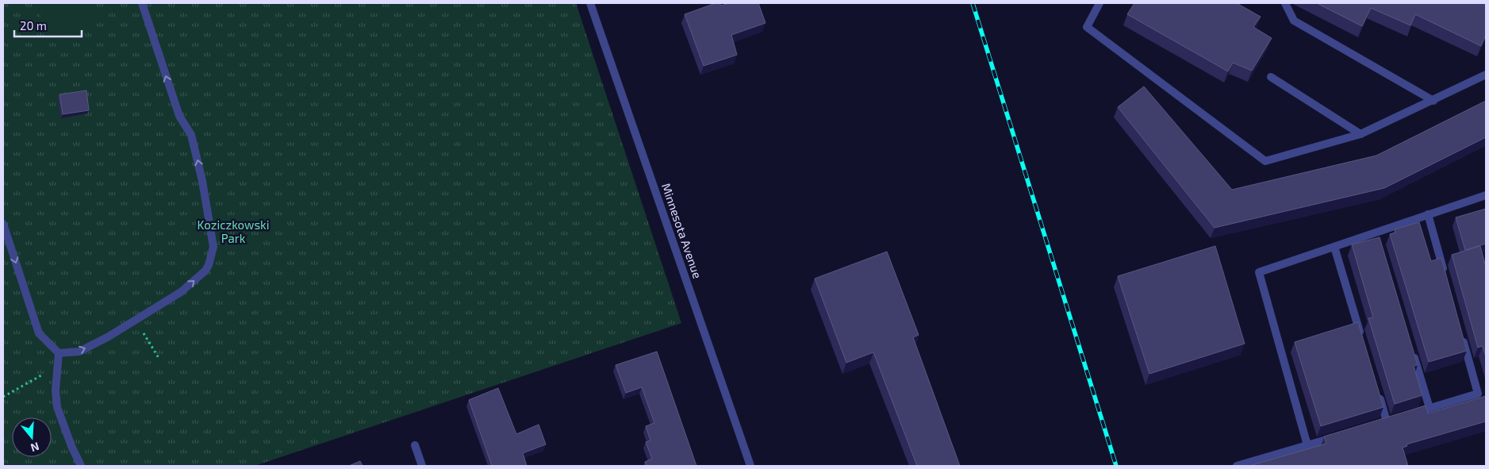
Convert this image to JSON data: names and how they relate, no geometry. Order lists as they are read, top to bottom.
{
  "streets": {
    "street": ["Minnesota Avenue"]
  },
  "parks": ["Koziczkowski Park"],
  "scale_bar": "20 m",
  "north": "bottom"
}
